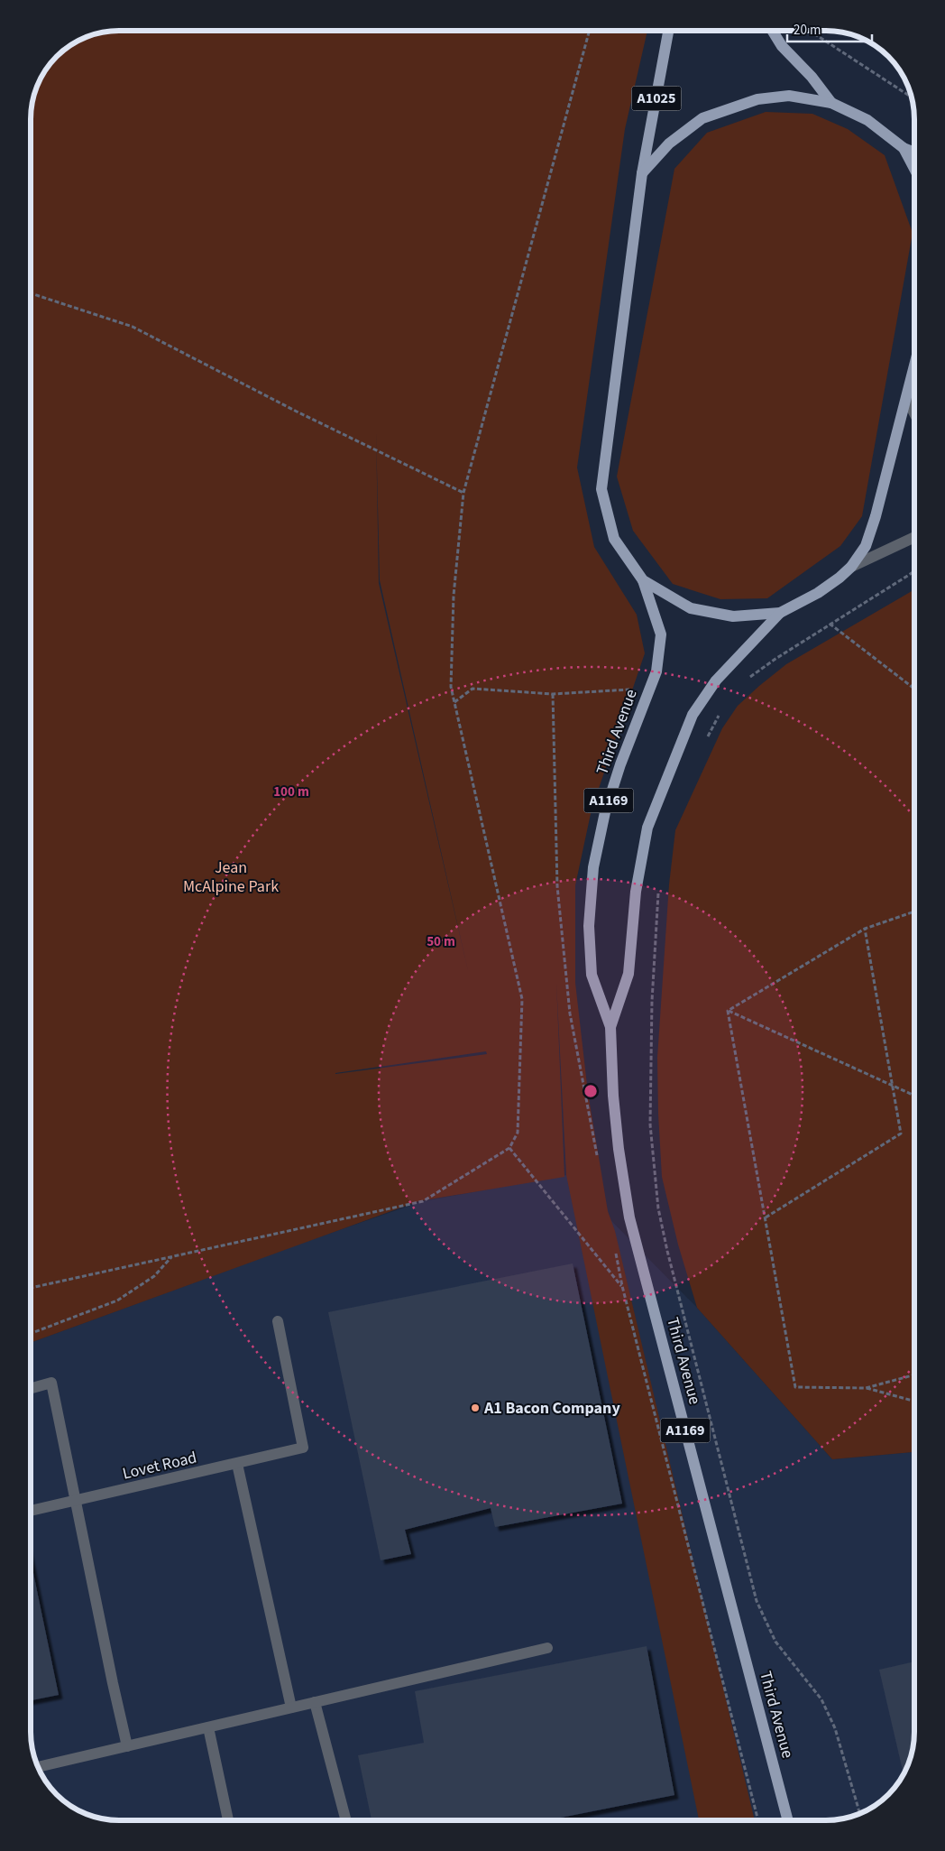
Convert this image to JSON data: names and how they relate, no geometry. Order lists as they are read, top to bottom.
{
  "streets": {
    "main road": ["A1025", "Third Avenue", "A1169"],
    "street": ["Lovet Road"]
  },
  "parks": ["Jean McAlpine Park"],
  "places": ["A1 Bacon Company"],
  "scale_bar": "20 m",
  "rings": ["100 m", "50 m"]
}
